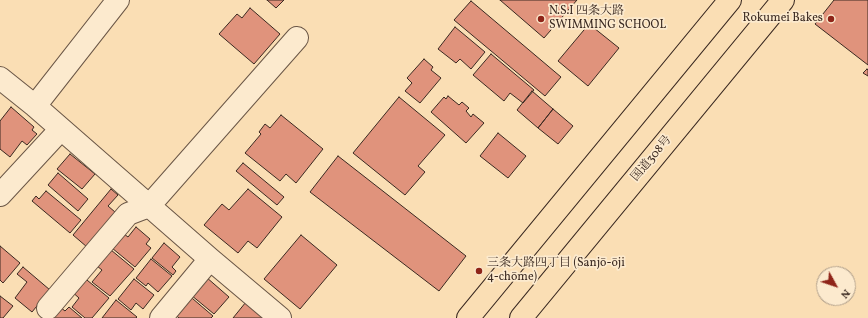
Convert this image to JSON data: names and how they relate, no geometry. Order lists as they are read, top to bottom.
{
  "streets": {
    "highway": ["国道308号"]
  },
  "places": ["N.S.I 四条大路 SWIMMING SCHOOL", "Rokumei Bakes", "三条大路四丁目 (Sanjō-ōji 4-chōme)"],
  "north": "bottom right"
}
